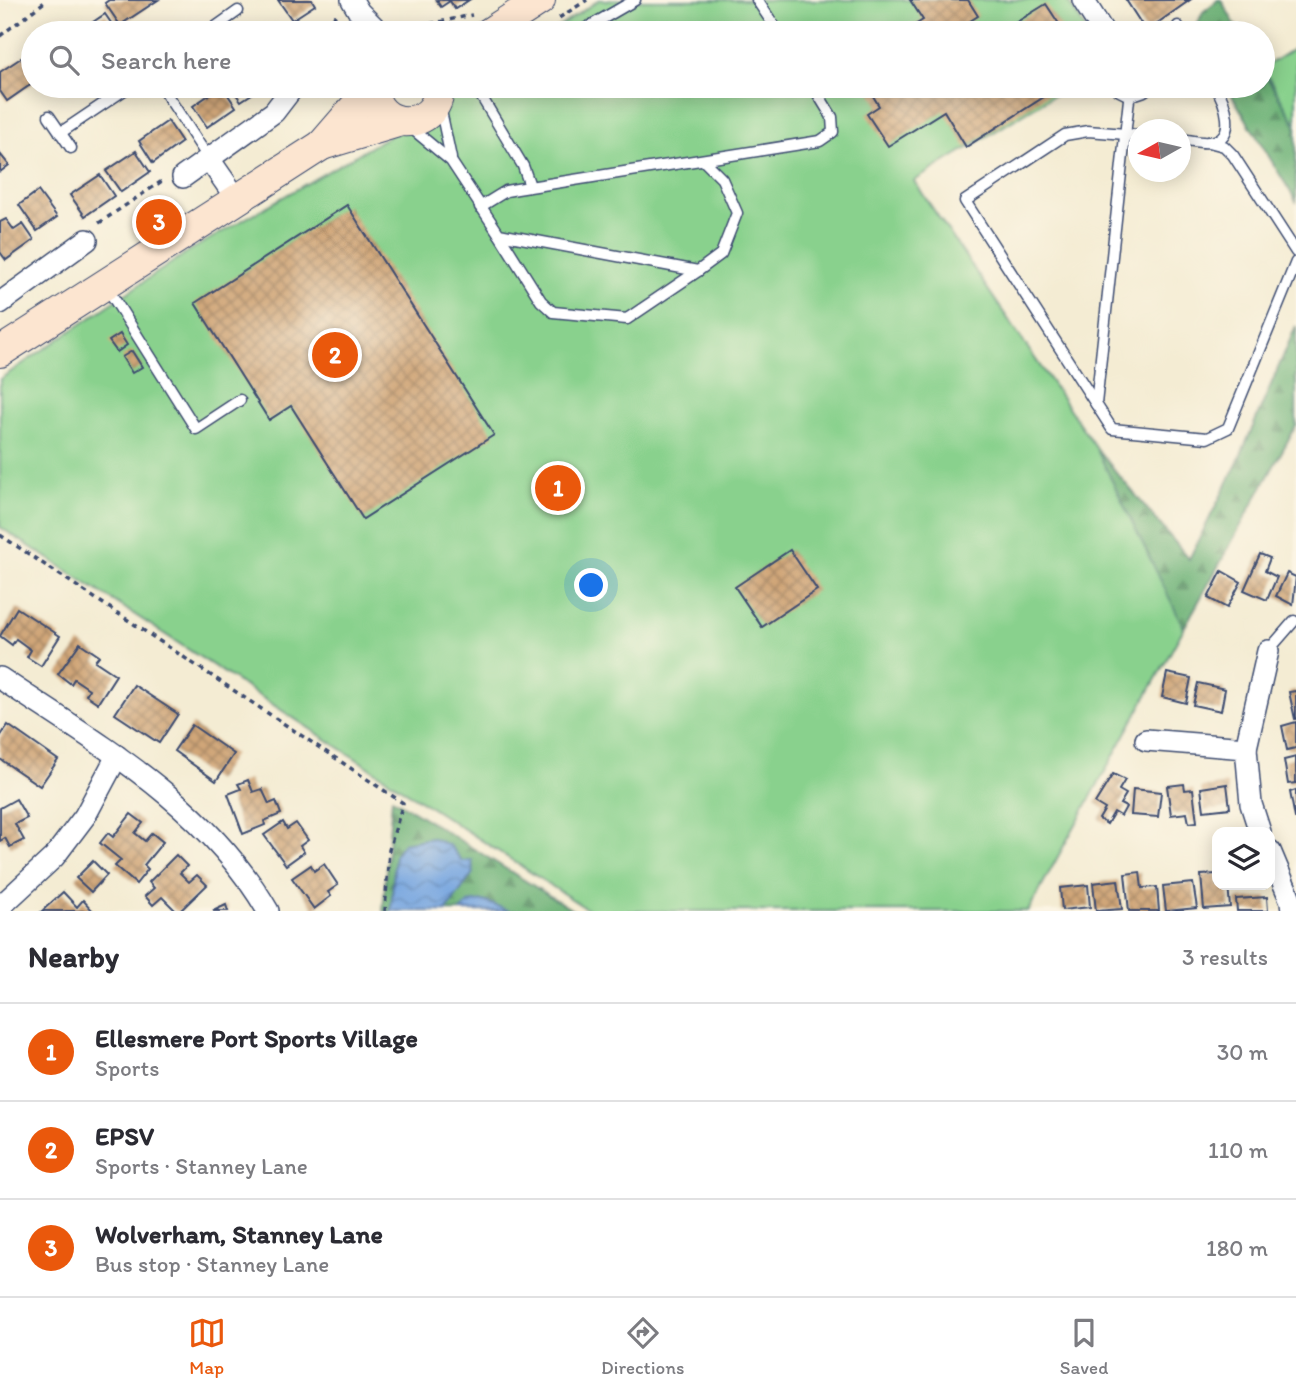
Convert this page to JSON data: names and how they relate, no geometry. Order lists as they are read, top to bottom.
{
  "north": "left",
  "page": {
    "search": "Search here",
    "pins": ["3", "2", "1"],
    "heading": ["Nearby", "3 results"],
    "list": [
      {
        "mark": "1",
        "name": "Ellesmere Port Sports Village",
        "note": "Sports",
        "value": "30 m"
      },
      {
        "mark": "2",
        "name": "EPSV",
        "note": "Sports · Stanney Lane",
        "value": "110 m"
      },
      {
        "mark": "3",
        "name": "Wolverham, Stanney Lane",
        "note": "Bus stop · Stanney Lane",
        "value": "180 m"
      }
    ],
    "nav": ["Map", "Directions", "Saved"]
  }
}
